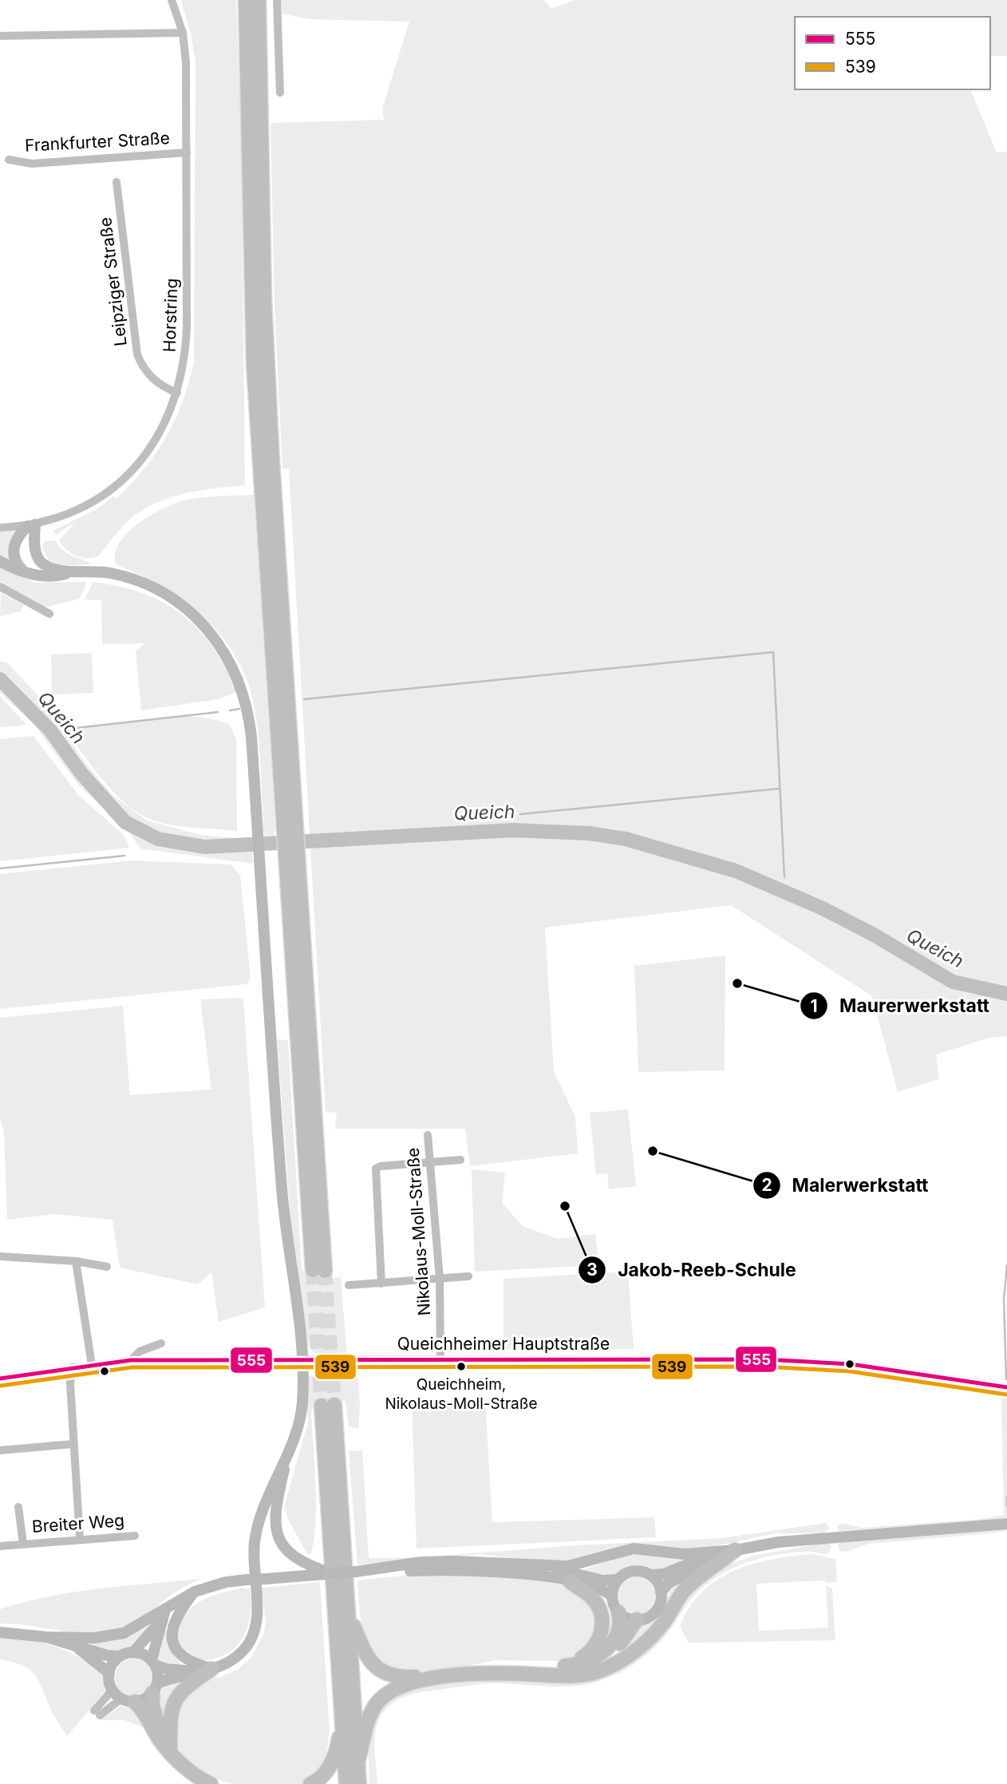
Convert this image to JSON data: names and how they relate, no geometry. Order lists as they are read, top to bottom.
{
  "streets": {
    "street": [
      "Frankfurter Straße",
      "Leipziger Straße",
      "Horstring",
      "Nikolaus-Moll-Straße",
      "Queichheimer Hauptstraße",
      "Breiter Weg"
    ]
  },
  "crossings": [
    ["Frankfurter Straße", "Horstring"],
    ["Leipziger Straße", "Horstring"],
    ["Nikolaus-Moll-Straße", "Queichheimer Hauptstraße"]
  ],
  "water": ["Queich"],
  "places": [
    "Maurerwerkstatt",
    "Malerwerkstatt",
    "Jakob-Reeb-Schule",
    "Queichheim, Nikolaus-Moll-Straße"
  ],
  "lines": ["transit line 555", "transit line 539"],
  "legend": ["555", "539"]
}
